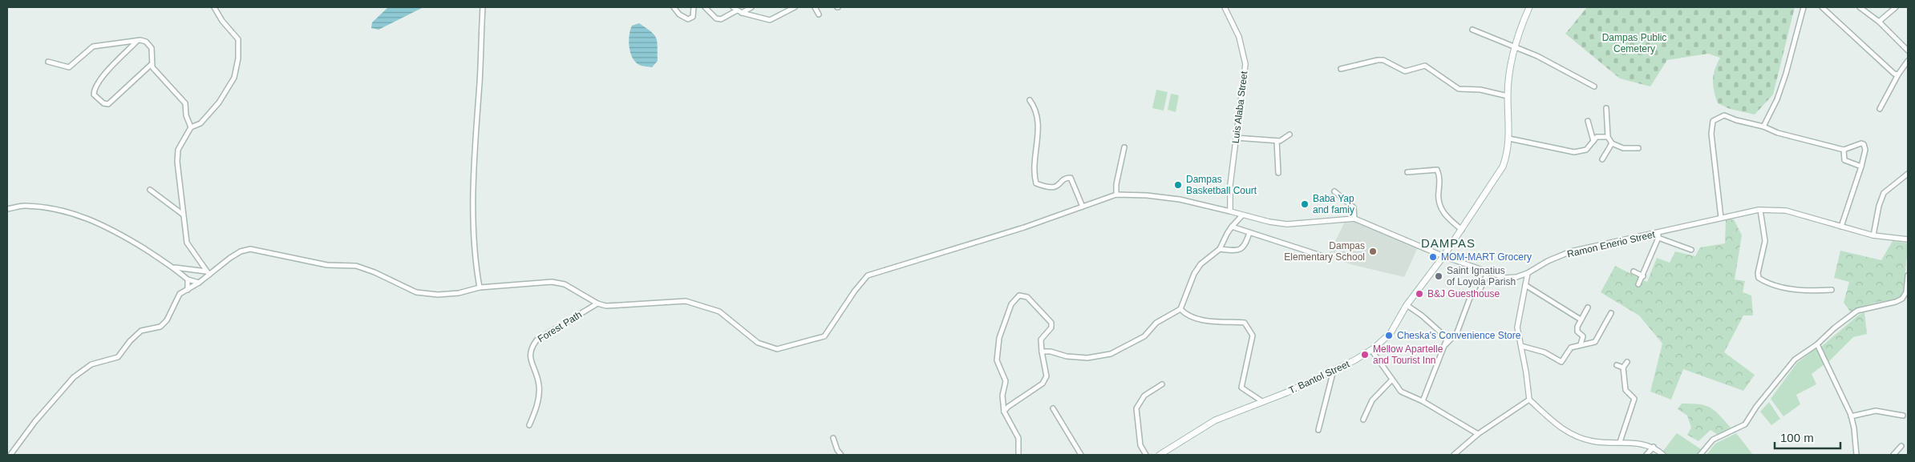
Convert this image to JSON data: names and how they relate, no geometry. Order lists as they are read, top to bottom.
{
  "streets": {
    "main road": ["T. Bantol Street"],
    "street": ["Luis Alaba Street", "Ramon Enerio Street", "Forest Path"]
  },
  "crossings": [
    ["Luis Alaba Street", "Ramon Enerio Street"],
    ["Ramon Enerio Street", "T. Bantol Street"]
  ],
  "districts": ["DAMPAS"],
  "parks": ["Dampas Public Cemetery"],
  "places": [
    "Dampas Basketball Court",
    "Baba Yap and famiy",
    "Dampas Elementary School",
    "MOM-MART Grocery",
    "Saint Ignatius of Loyola Parish",
    "B&J Guesthouse",
    "Cheska's Convenience Store",
    "Mellow Apartelle and Tourist Inn"
  ],
  "scale_bar": "100 m"
}
